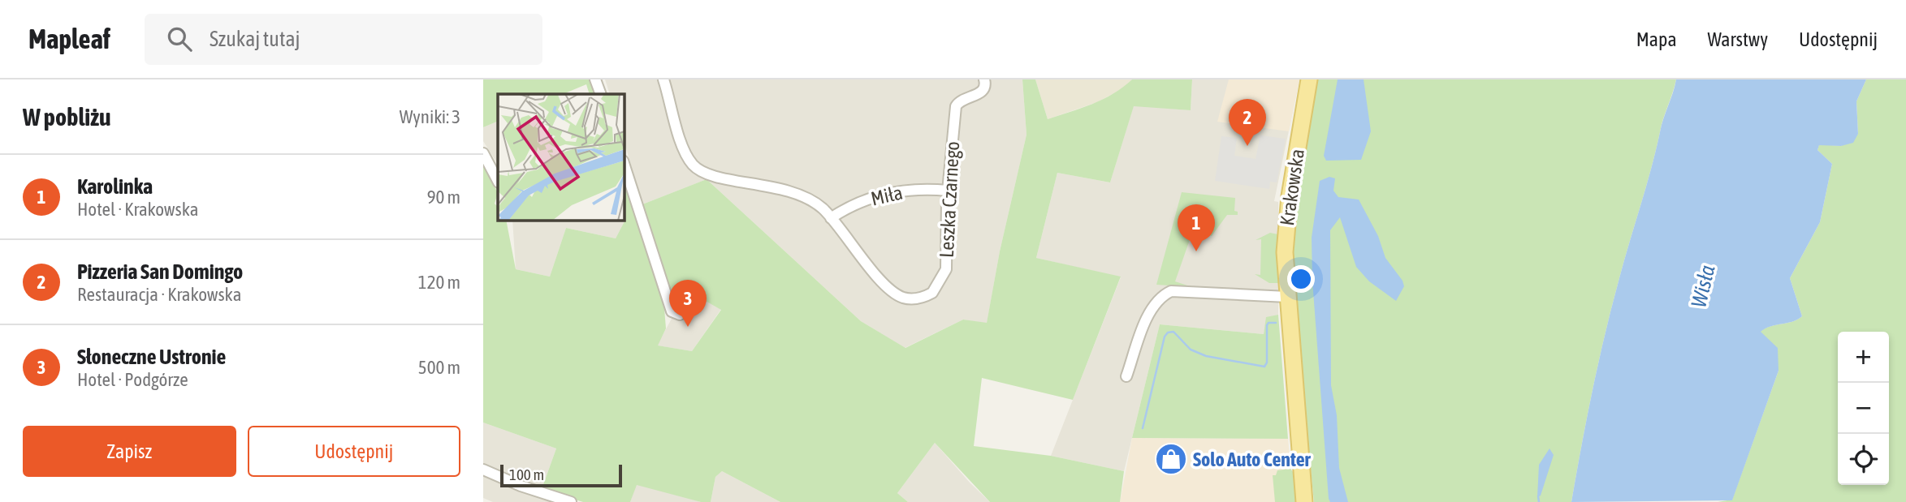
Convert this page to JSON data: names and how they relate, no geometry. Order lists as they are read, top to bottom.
{
  "streets": {
    "main road": ["Krakowska"],
    "street": ["Miła", "Leszka Czarnego"]
  },
  "crossings": [
    ["Miła", "Leszka Czarnego"]
  ],
  "water": ["Wisła"],
  "places": {
    "shop": ["Solo Auto Center"]
  },
  "scale_bar": "100 m",
  "page": {
    "header": "Mapleaf",
    "search": "Szukaj tutaj",
    "nav": ["Mapa", "Warstwy", "Udostępnij"],
    "heading": ["W pobliżu", "Wyniki: 3"],
    "pins": ["2", "1", "3"],
    "list": [
      {
        "mark": "1",
        "name": "Karolinka",
        "note": "Hotel · Krakowska",
        "value": "90 m"
      },
      {
        "mark": "2",
        "name": "Pizzeria San Domingo",
        "note": "Restauracja · Krakowska",
        "value": "120 m"
      },
      {
        "mark": "3",
        "name": "Słoneczne Ustronie",
        "note": "Hotel · Podgórze",
        "value": "500 m"
      }
    ],
    "map_buttons": ["+", "−"],
    "buttons": ["Zapisz", "Udostępnij"],
    "scale": "100 m"
  }
}
